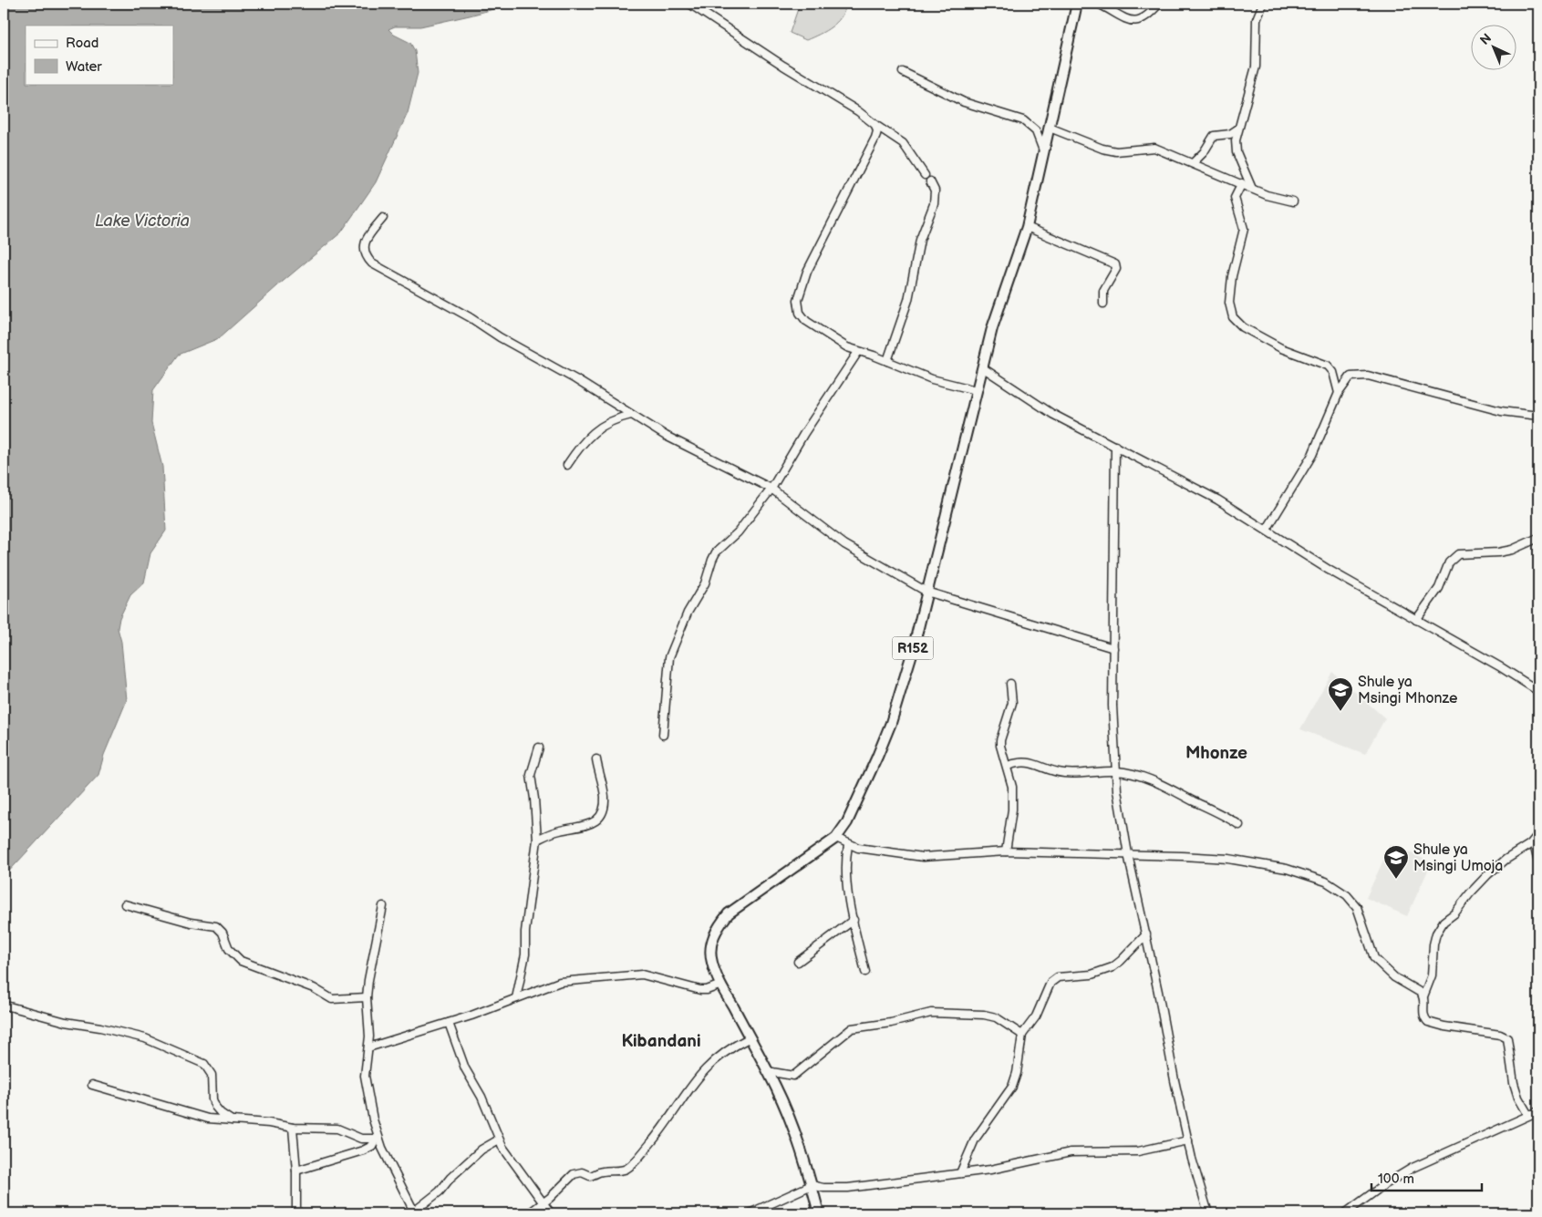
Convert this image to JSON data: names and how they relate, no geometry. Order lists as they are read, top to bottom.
{
  "streets": {
    "main road": ["R152"]
  },
  "districts": ["Mhonze", "Kibandani"],
  "water": ["Lake Victoria"],
  "places": {
    "school or university": ["Shule ya Msingi Mhonze", "Shule ya Msingi Umoja"]
  },
  "legend": ["Road", "Water"],
  "scale_bar": "100 m",
  "north": "top left"
}
